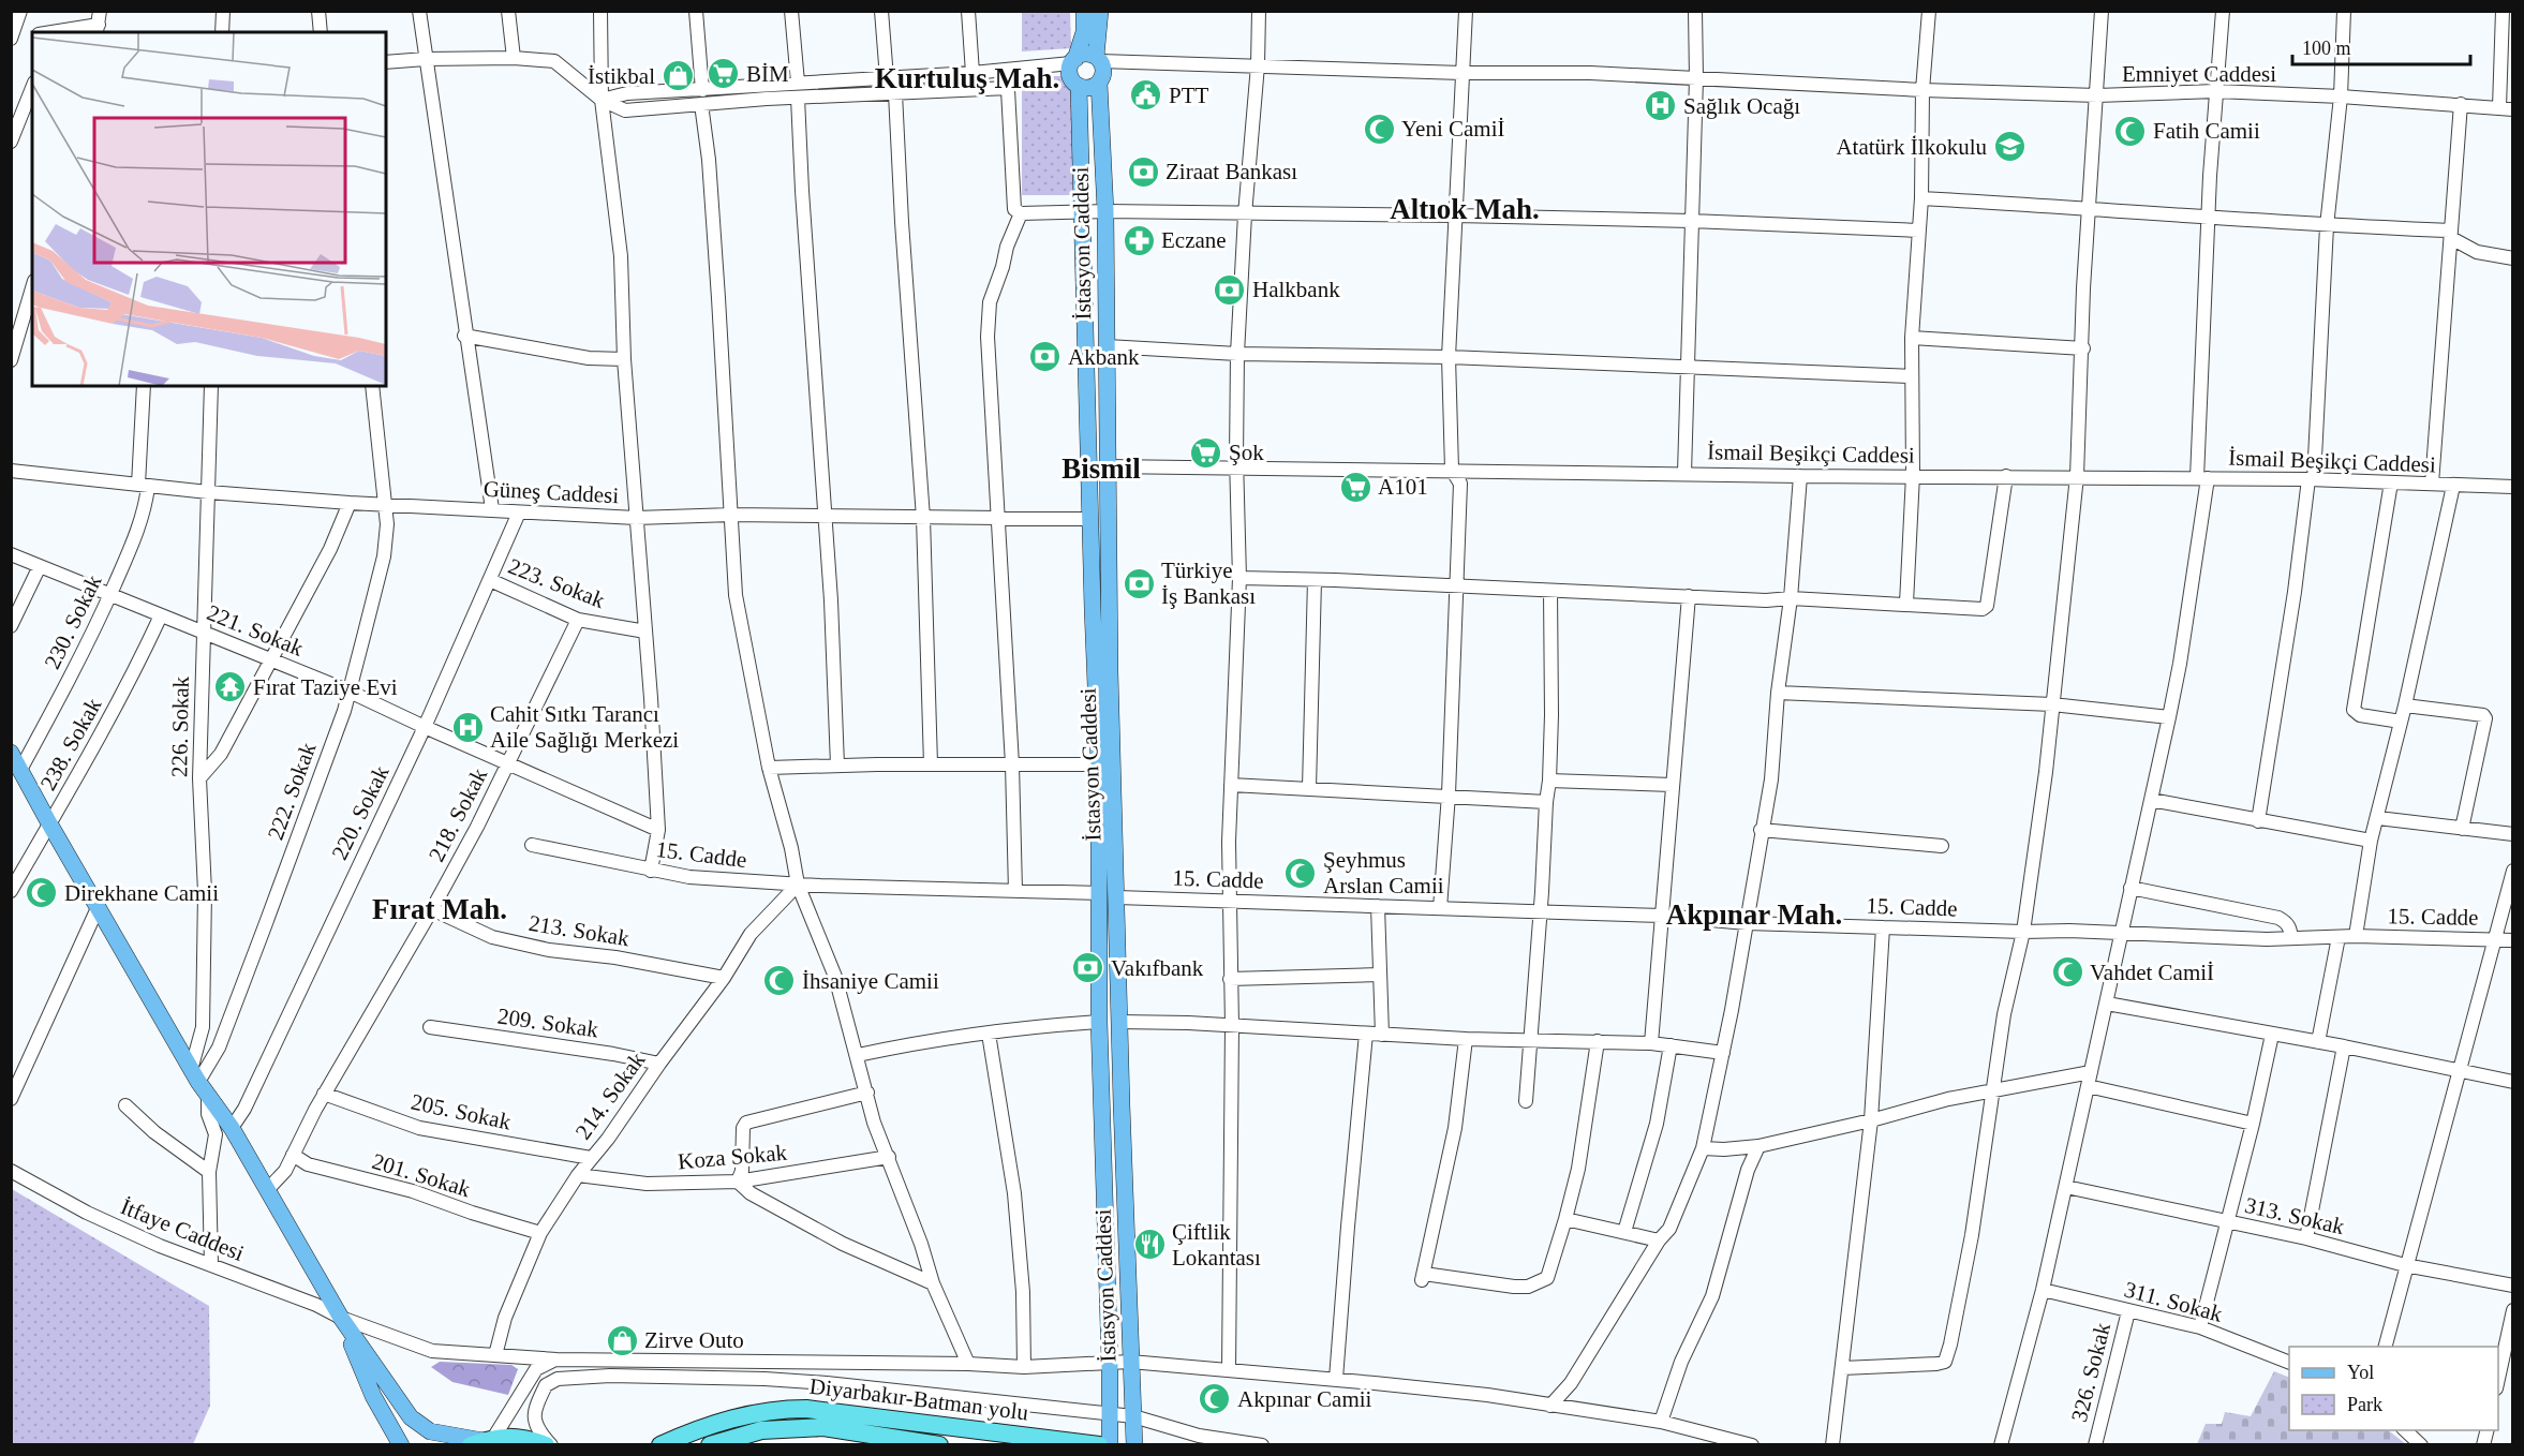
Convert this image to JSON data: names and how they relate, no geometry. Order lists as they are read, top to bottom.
{
  "streets": {
    "highway": ["Diyarbakır-Batman yolu"],
    "main road": ["İstasyon Caddesi"],
    "street": [
      "Emniyet Caddesi",
      "İsmail Beşikçi Caddesi",
      "Güneş Caddesi",
      "223. Sokak",
      "230. Sokak",
      "221. Sokak",
      "226. Sokak",
      "238. Sokak",
      "222. Sokak",
      "220. Sokak",
      "218. Sokak",
      "15. Cadde",
      "213. Sokak",
      "209. Sokak",
      "214. Sokak",
      "205. Sokak",
      "Koza Sokak",
      "201. Sokak",
      "313. Sokak",
      "İtfaye Caddesi",
      "311. Sokak",
      "326. Sokak"
    ]
  },
  "crossings": [
    ["Emniyet Caddesi", "İstasyon Caddesi"],
    ["İstasyon Caddesi", "İsmail Beşikçi Caddesi"],
    ["İstasyon Caddesi", "Güneş Caddesi"],
    ["İstasyon Caddesi", "15. Cadde"],
    ["İstasyon Caddesi", "İtfaye Caddesi"],
    ["Güneş Caddesi", "230. Sokak"],
    ["Güneş Caddesi", "226. Sokak"],
    ["Güneş Caddesi", "222. Sokak"],
    ["Güneş Caddesi", "220. Sokak"],
    ["223. Sokak", "220. Sokak"],
    ["223. Sokak", "218. Sokak"],
    ["230. Sokak", "221. Sokak"],
    ["221. Sokak", "226. Sokak"],
    ["221. Sokak", "238. Sokak"],
    ["221. Sokak", "222. Sokak"],
    ["221. Sokak", "220. Sokak"],
    ["221. Sokak", "218. Sokak"],
    ["226. Sokak", "222. Sokak"],
    ["218. Sokak", "213. Sokak"],
    ["218. Sokak", "205. Sokak"],
    ["218. Sokak", "201. Sokak"],
    ["15. Cadde", "214. Sokak"],
    ["213. Sokak", "214. Sokak"],
    ["209. Sokak", "214. Sokak"],
    ["214. Sokak", "205. Sokak"],
    ["214. Sokak", "Koza Sokak"],
    ["214. Sokak", "201. Sokak"],
    ["214. Sokak", "İtfaye Caddesi"],
    ["311. Sokak", "326. Sokak"]
  ],
  "districts": [
    "Kurtuluş Mah.",
    "Altıok Mah.",
    "Bismil",
    "Fırat Mah.",
    "Akpınar Mah."
  ],
  "places": {
    "supermarket": ["BİM", "Şok", "A101"],
    "shop": ["İstikbal", "Zirve Outo"],
    "public building": ["PTT"],
    "hospital": ["Sağlık Ocağı", "Cahit Sıtkı Tarancı Aile Sağlığı Merkezi"],
    "mosque": [
      "Yeni Camiİ",
      "Fatih Camii",
      "Şeyhmus Arslan Camii",
      "Direkhane Camii",
      "Vahdet Camiİ",
      "İhsaniye Camii",
      "Akpınar Camii"
    ],
    "school or university": ["Atatürk İlkokulu"],
    "bank": [
      "Ziraat Bankası",
      "Halkbank",
      "Akbank",
      "Türkiye İş Bankası",
      "Vakıfbank"
    ],
    "pharmacy": ["Eczane"],
    "temple": ["Fırat Taziye Evi"],
    "restaurant": ["Çiftlik Lokantası"]
  },
  "legend": ["Yol", "Park"],
  "scale_bar": "100 m"
}
